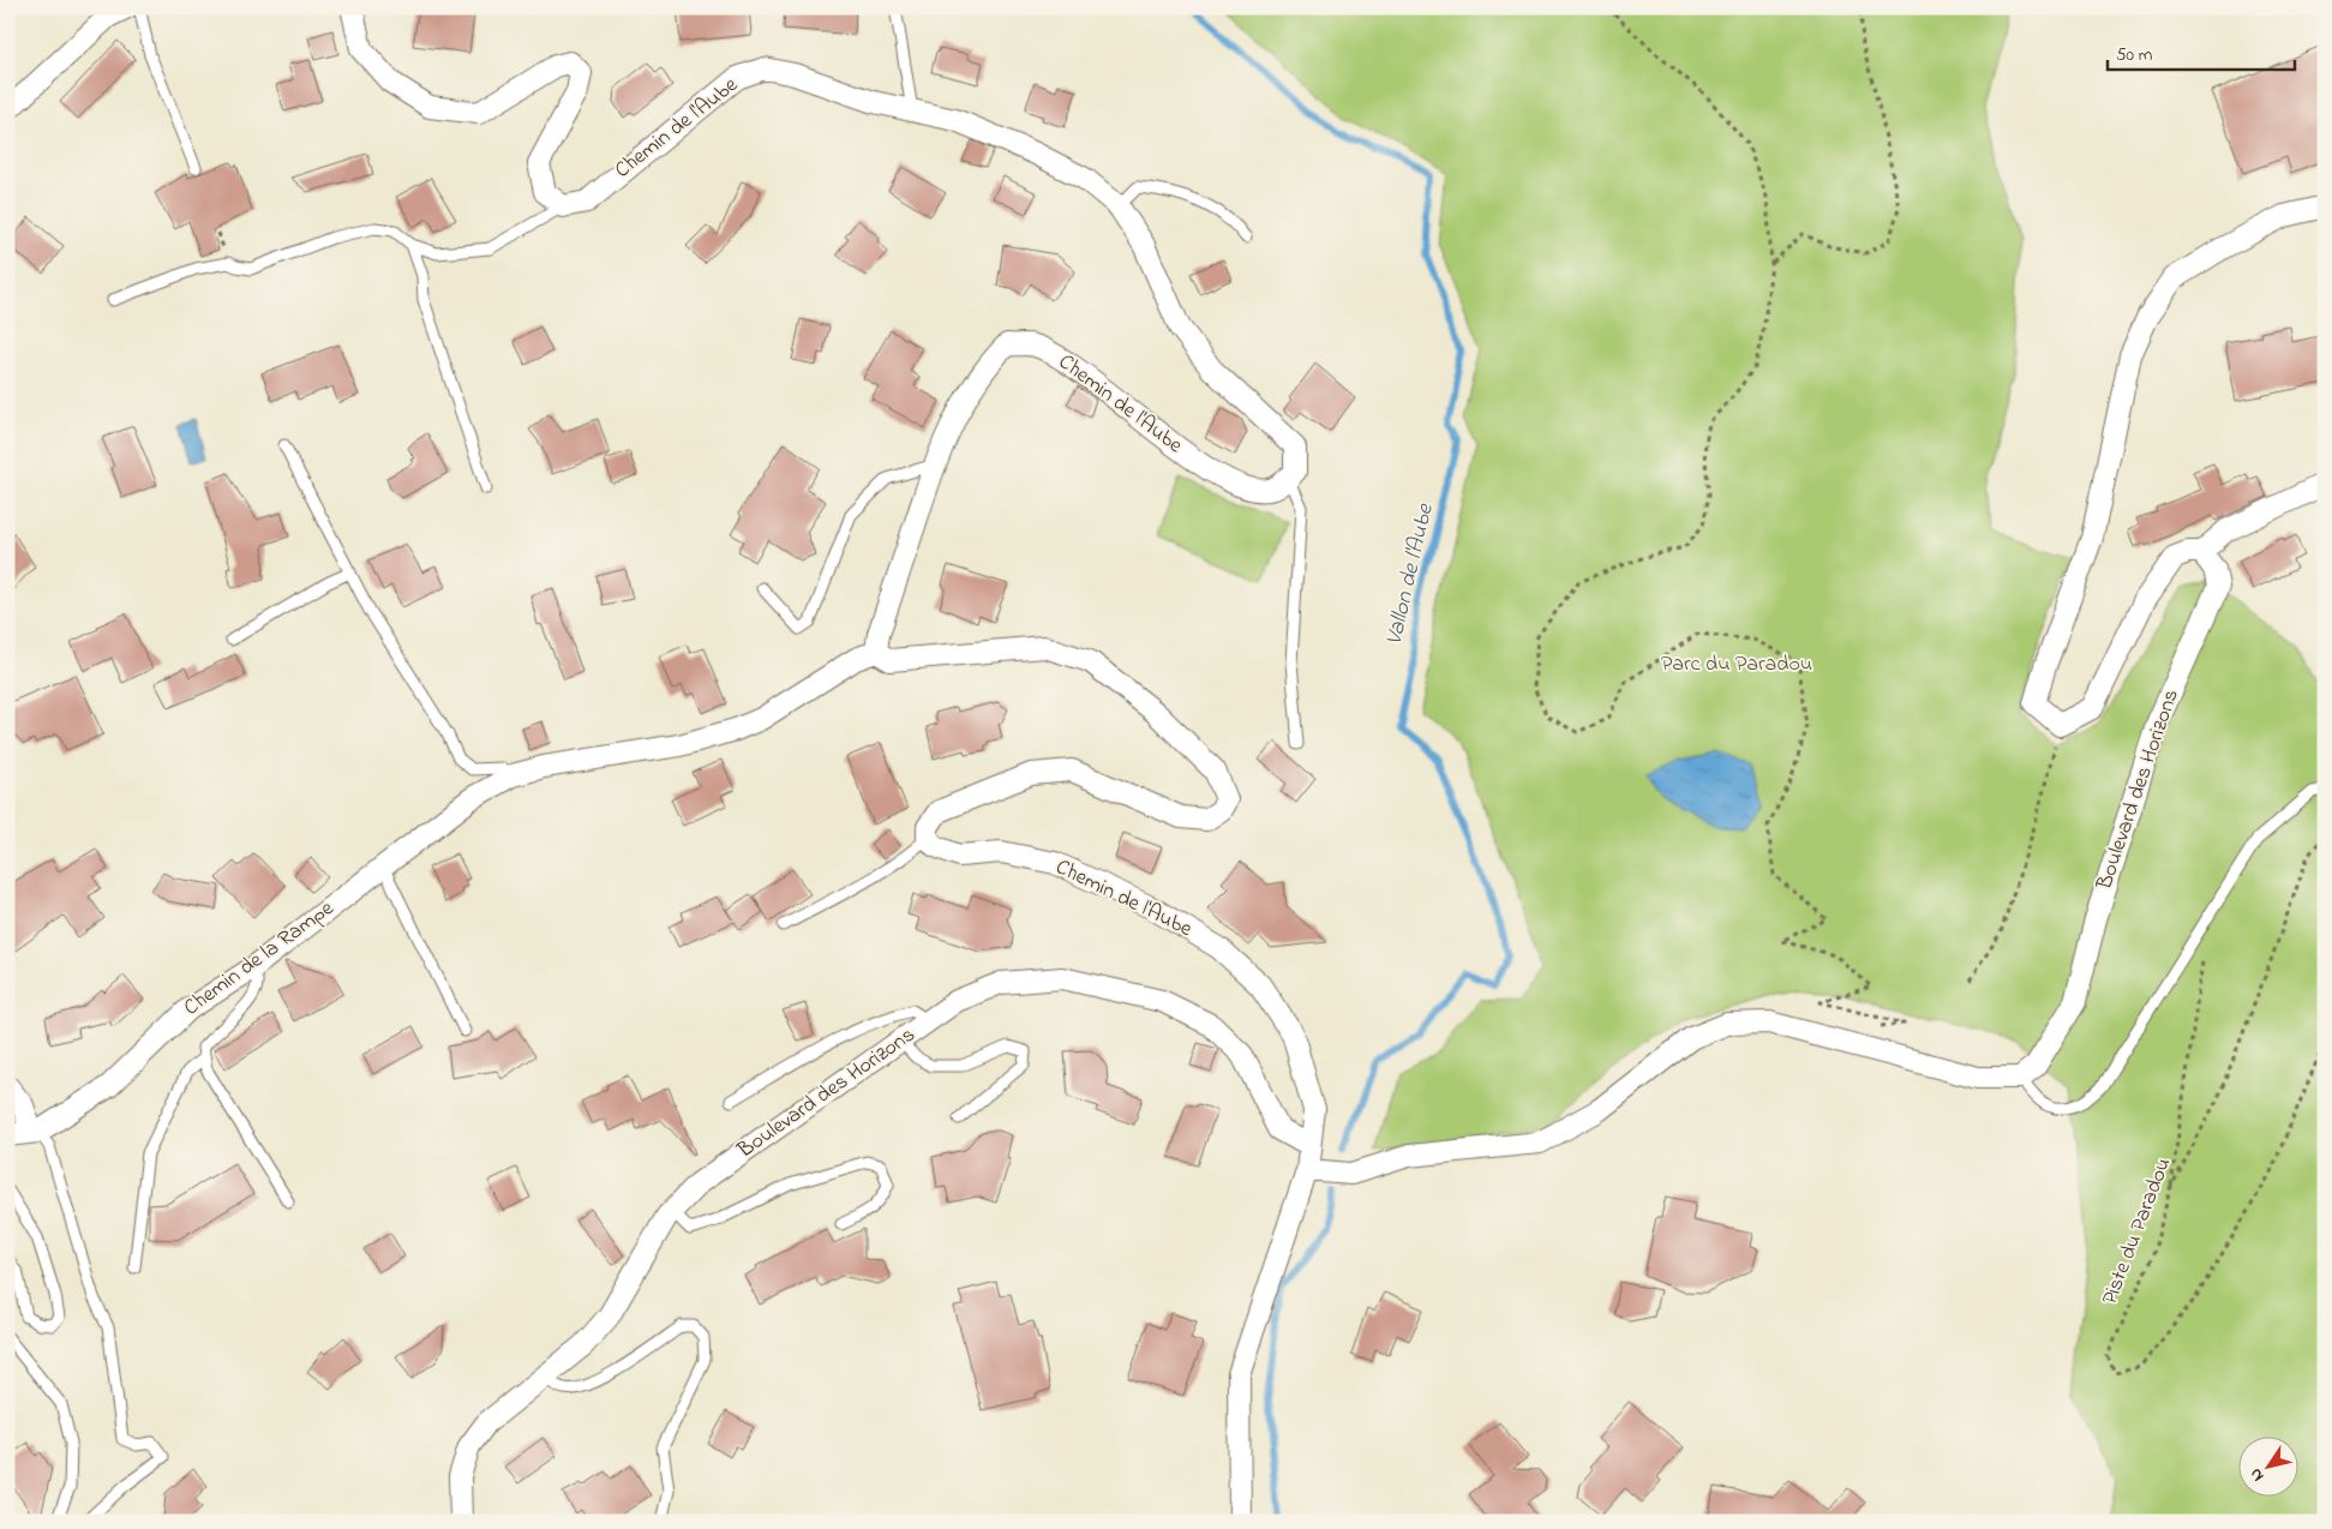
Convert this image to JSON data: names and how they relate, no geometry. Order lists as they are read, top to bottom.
{
  "streets": {
    "street": ["Chemin de l'Aube", "Boulevard des Horizons", "Chemin de la Rampe"],
    "path": ["Piste du Paradou"]
  },
  "crossings": [
    ["Chemin de l'Aube", "Boulevard des Horizons"],
    ["Chemin de l'Aube", "Chemin de la Rampe"]
  ],
  "water": ["Vallon de l'Aube"],
  "parks": ["Parc du Paradou"],
  "scale_bar": "50 m",
  "north": "bottom left"
}
